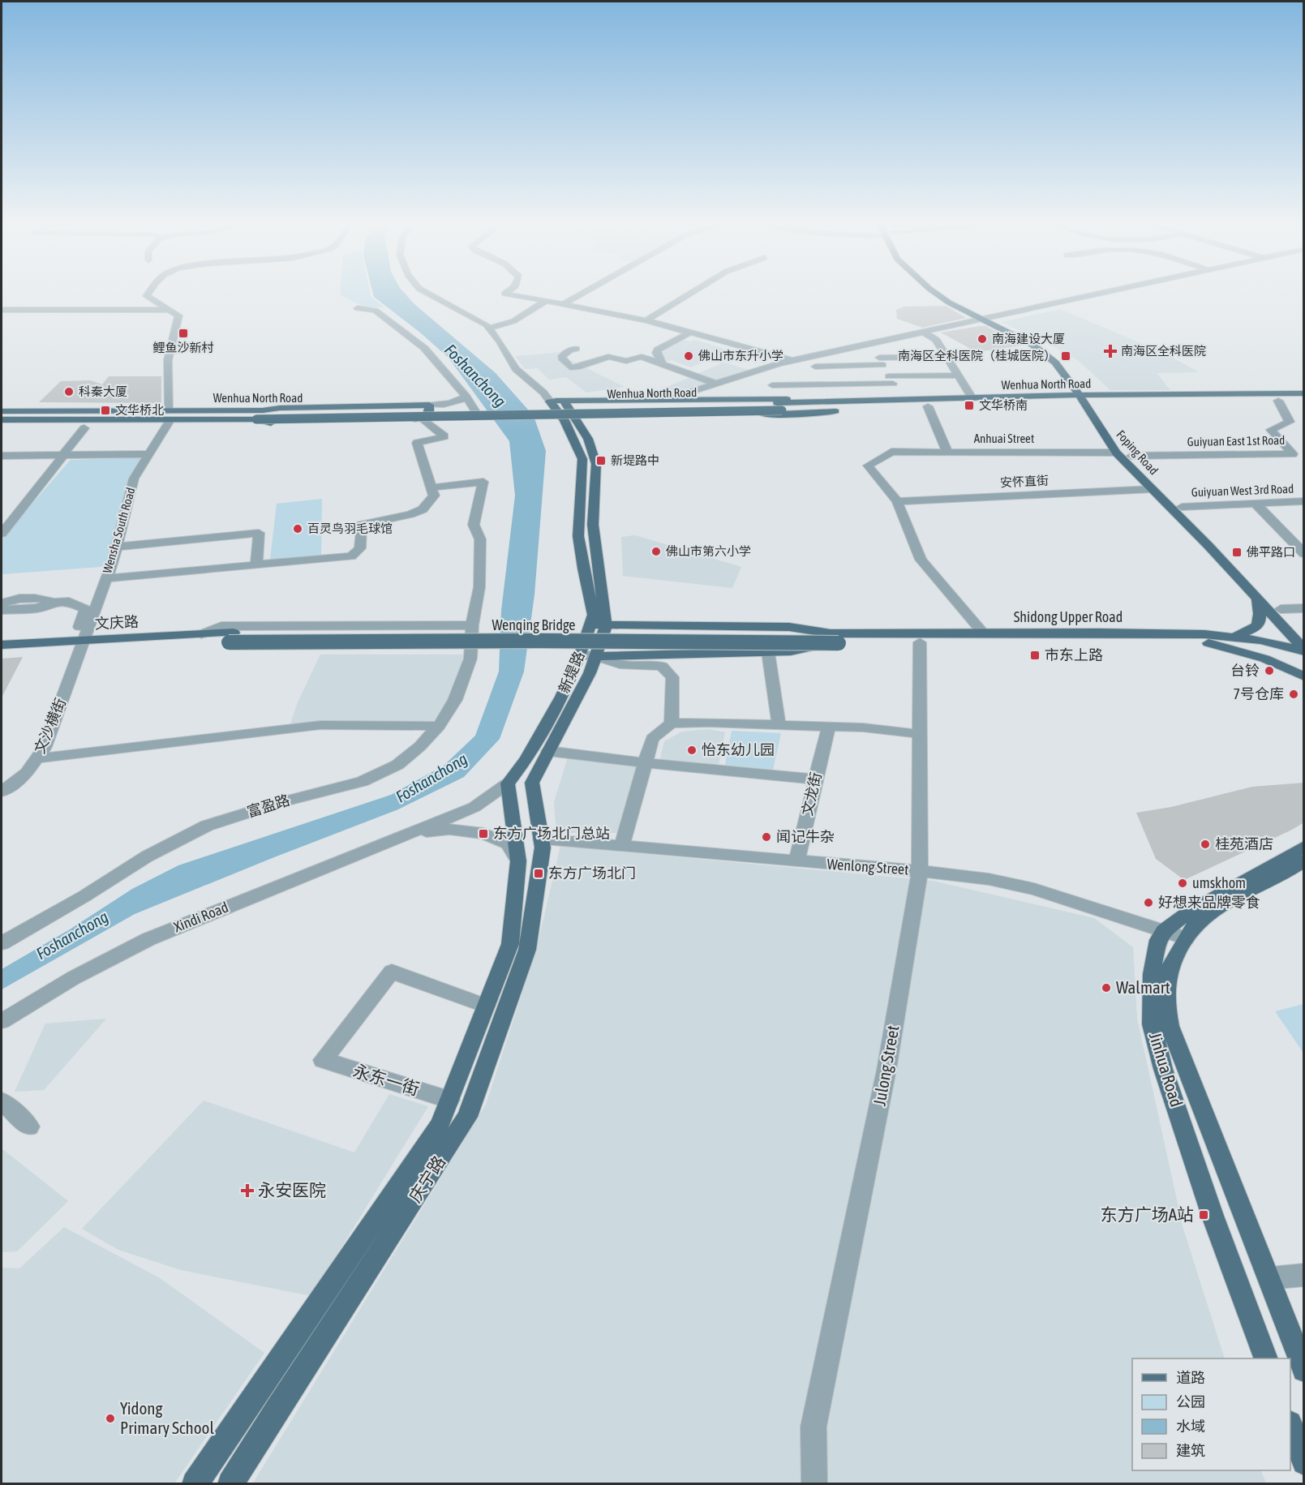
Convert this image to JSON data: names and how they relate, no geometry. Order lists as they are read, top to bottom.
{
  "streets": {
    "main road": [
      "Wenhua North Road",
      "Foping Road",
      "Shidong Upper Road",
      "文庆路",
      "Wenqing Bridge",
      "新堤路",
      "Jinhua Road",
      "庆宁路"
    ],
    "street": [
      "Anhuai Street",
      "Guiyuan East 1st Road",
      "安怀直街",
      "Guiyuan West 3rd Road",
      "Wensha South Road",
      "文沙横街",
      "文龙街",
      "富盈路",
      "Wenlong Street",
      "Xindi Road",
      "Julong Street",
      "永东一街"
    ]
  },
  "crossings": [
    ["Wenhua North Road", "Foping Road"],
    ["Wenhua North Road", "Wensha South Road"],
    ["Anhuai Street", "Foping Road"],
    ["Anhuai Street", "安怀直街"],
    ["Guiyuan East 1st Road", "Foping Road"],
    ["Foping Road", "安怀直街"],
    ["Foping Road", "Guiyuan West 3rd Road"],
    ["Foping Road", "Shidong Upper Road"],
    ["Wensha South Road", "文庆路"],
    ["Wensha South Road", "文沙横街"],
    ["Shidong Upper Road", "Wenqing Bridge"],
    ["Shidong Upper Road", "Julong Street"],
    ["文庆路", "Wenqing Bridge"],
    ["文庆路", "文沙横街"],
    ["新堤路", "Xindi Road"],
    ["新堤路", "庆宁路"],
    ["文龙街", "Wenlong Street"],
    ["Wenlong Street", "Julong Street"],
    ["Wenlong Street", "Jinhua Road"],
    ["Wenlong Street", "庆宁路"],
    ["永东一街", "庆宁路"]
  ],
  "water": ["Foshanchong"],
  "places": {
    "transit": [
      "鲤鱼沙新村",
      "南海区全科医院（桂城医院）",
      "文华桥南",
      "文华桥北",
      "新堤路中",
      "佛平路口",
      "市东上路",
      "东方广场北门总站",
      "东方广场北门",
      "东方广场A站"
    ],
    "other": [
      "南海建设大厦",
      "佛山市东升小学",
      "科秦大厦",
      "百灵鸟羽毛球馆",
      "佛山市第六小学",
      "台铃",
      "7号仓库",
      "怡东幼儿园",
      "闻记牛杂",
      "桂苑酒店",
      "umskhom",
      "好想来品牌零食",
      "Walmart",
      "Yidong Primary School"
    ],
    "health": ["南海区全科医院", "永安医院"]
  },
  "legend": [
    "道路",
    "公园",
    "水域",
    "建筑"
  ]
}
